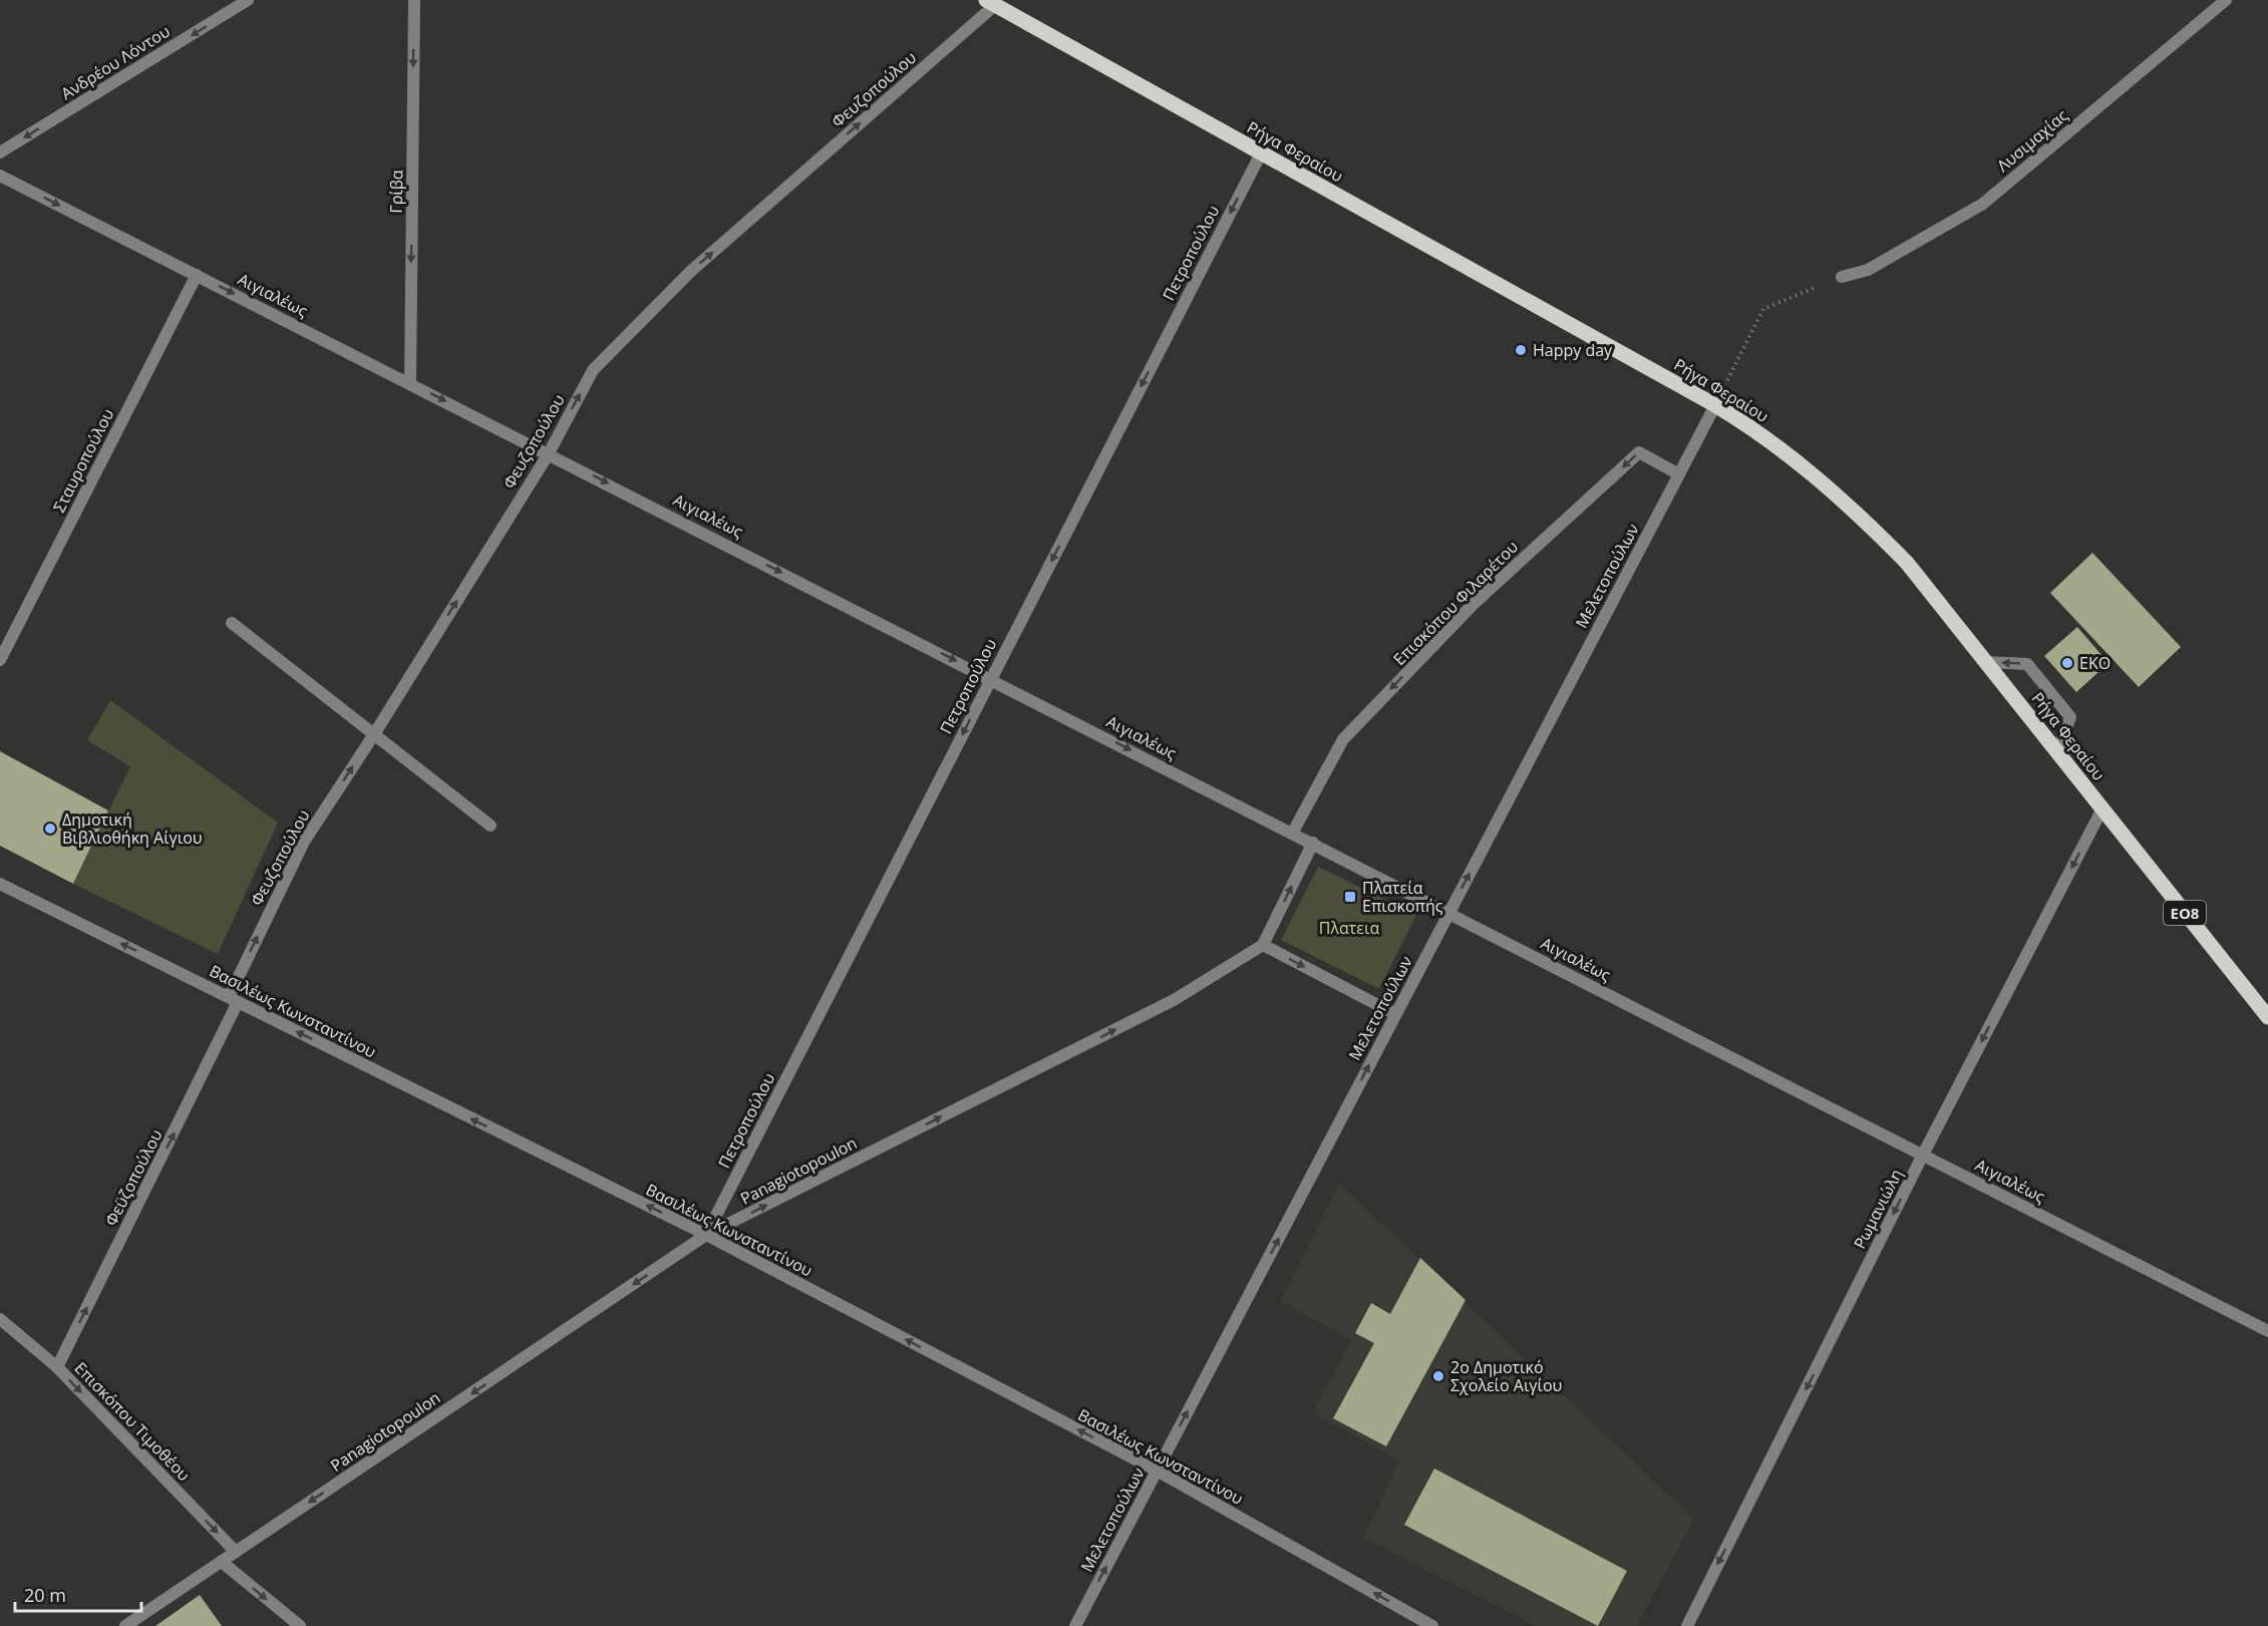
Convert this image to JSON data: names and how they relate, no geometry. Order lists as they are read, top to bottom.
{
  "streets": {
    "main road": ["Ρήγα Φεραίου", "ΕΟ8"],
    "street": [
      "Ανδρέου Λόντου",
      "Φευζοπούλου",
      "Λυσιμαχίας",
      "Γρίβα",
      "Πετροπούλου",
      "Αιγιαλέως",
      "Σταυροπούλου",
      "Μελετοπούλων",
      "Επισκόπου Φιλαρέτου",
      "Βασιλέως Κωνσταντίνου",
      "Panagiotopoulon",
      "Φεϋζοπούλου",
      "Ρωμανιώλη",
      "Επισκόπου Τιμοθέου"
    ]
  },
  "crossings": [
    ["Φευζοπούλου", "Ρήγα Φεραίου"],
    ["Φευζοπούλου", "Αιγιαλέως"],
    ["Φευζοπούλου", "Βασιλέως Κωνσταντίνου"],
    ["Φευζοπούλου", "Φεϋζοπούλου"],
    ["Ρήγα Φεραίου", "Πετροπούλου"],
    ["Ρήγα Φεραίου", "Μελετοπούλων"],
    ["Ρήγα Φεραίου", "Ρωμανιώλη"],
    ["Γρίβα", "Αιγιαλέως"],
    ["Πετροπούλου", "Αιγιαλέως"],
    ["Πετροπούλου", "Βασιλέως Κωνσταντίνου"],
    ["Πετροπούλου", "Panagiotopoulon"],
    ["Αιγιαλέως", "Σταυροπούλου"],
    ["Αιγιαλέως", "Μελετοπούλων"],
    ["Αιγιαλέως", "Επισκόπου Φιλαρέτου"],
    ["Αιγιαλέως", "Ρωμανιώλη"],
    ["Μελετοπούλων", "Επισκόπου Φιλαρέτου"],
    ["Μελετοπούλων", "Βασιλέως Κωνσταντίνου"],
    ["Βασιλέως Κωνσταντίνου", "Panagiotopoulon"],
    ["Βασιλέως Κωνσταντίνου", "Φεϋζοπούλου"],
    ["Panagiotopoulon", "Επισκόπου Τιμοθέου"],
    ["Φεϋζοπούλου", "Επισκόπου Τιμοθέου"]
  ],
  "one_way": [
    "Ανδρέου Λόντου",
    "Φευζοπούλου",
    "Γρίβα",
    "Πετροπούλου",
    "Αιγιαλέως",
    "Μελετοπούλων",
    "Επισκόπου Φιλαρέτου",
    "Βασιλέως Κωνσταντίνου",
    "Φεϋζοπούλου",
    "Ρωμανιώλη",
    "Επισκόπου Τιμοθέου"
  ],
  "parks": ["Πλατεια"],
  "places": {
    "other": [
      "Happy day",
      "EKO",
      "Δημοτική Βιβλιοθήκη Αίγιου",
      "2ο Δημοτικό Σχολείο Αιγίου"
    ],
    "transit": ["Πλατεία Επισκοπής"]
  },
  "scale_bar": "20 m"
}
